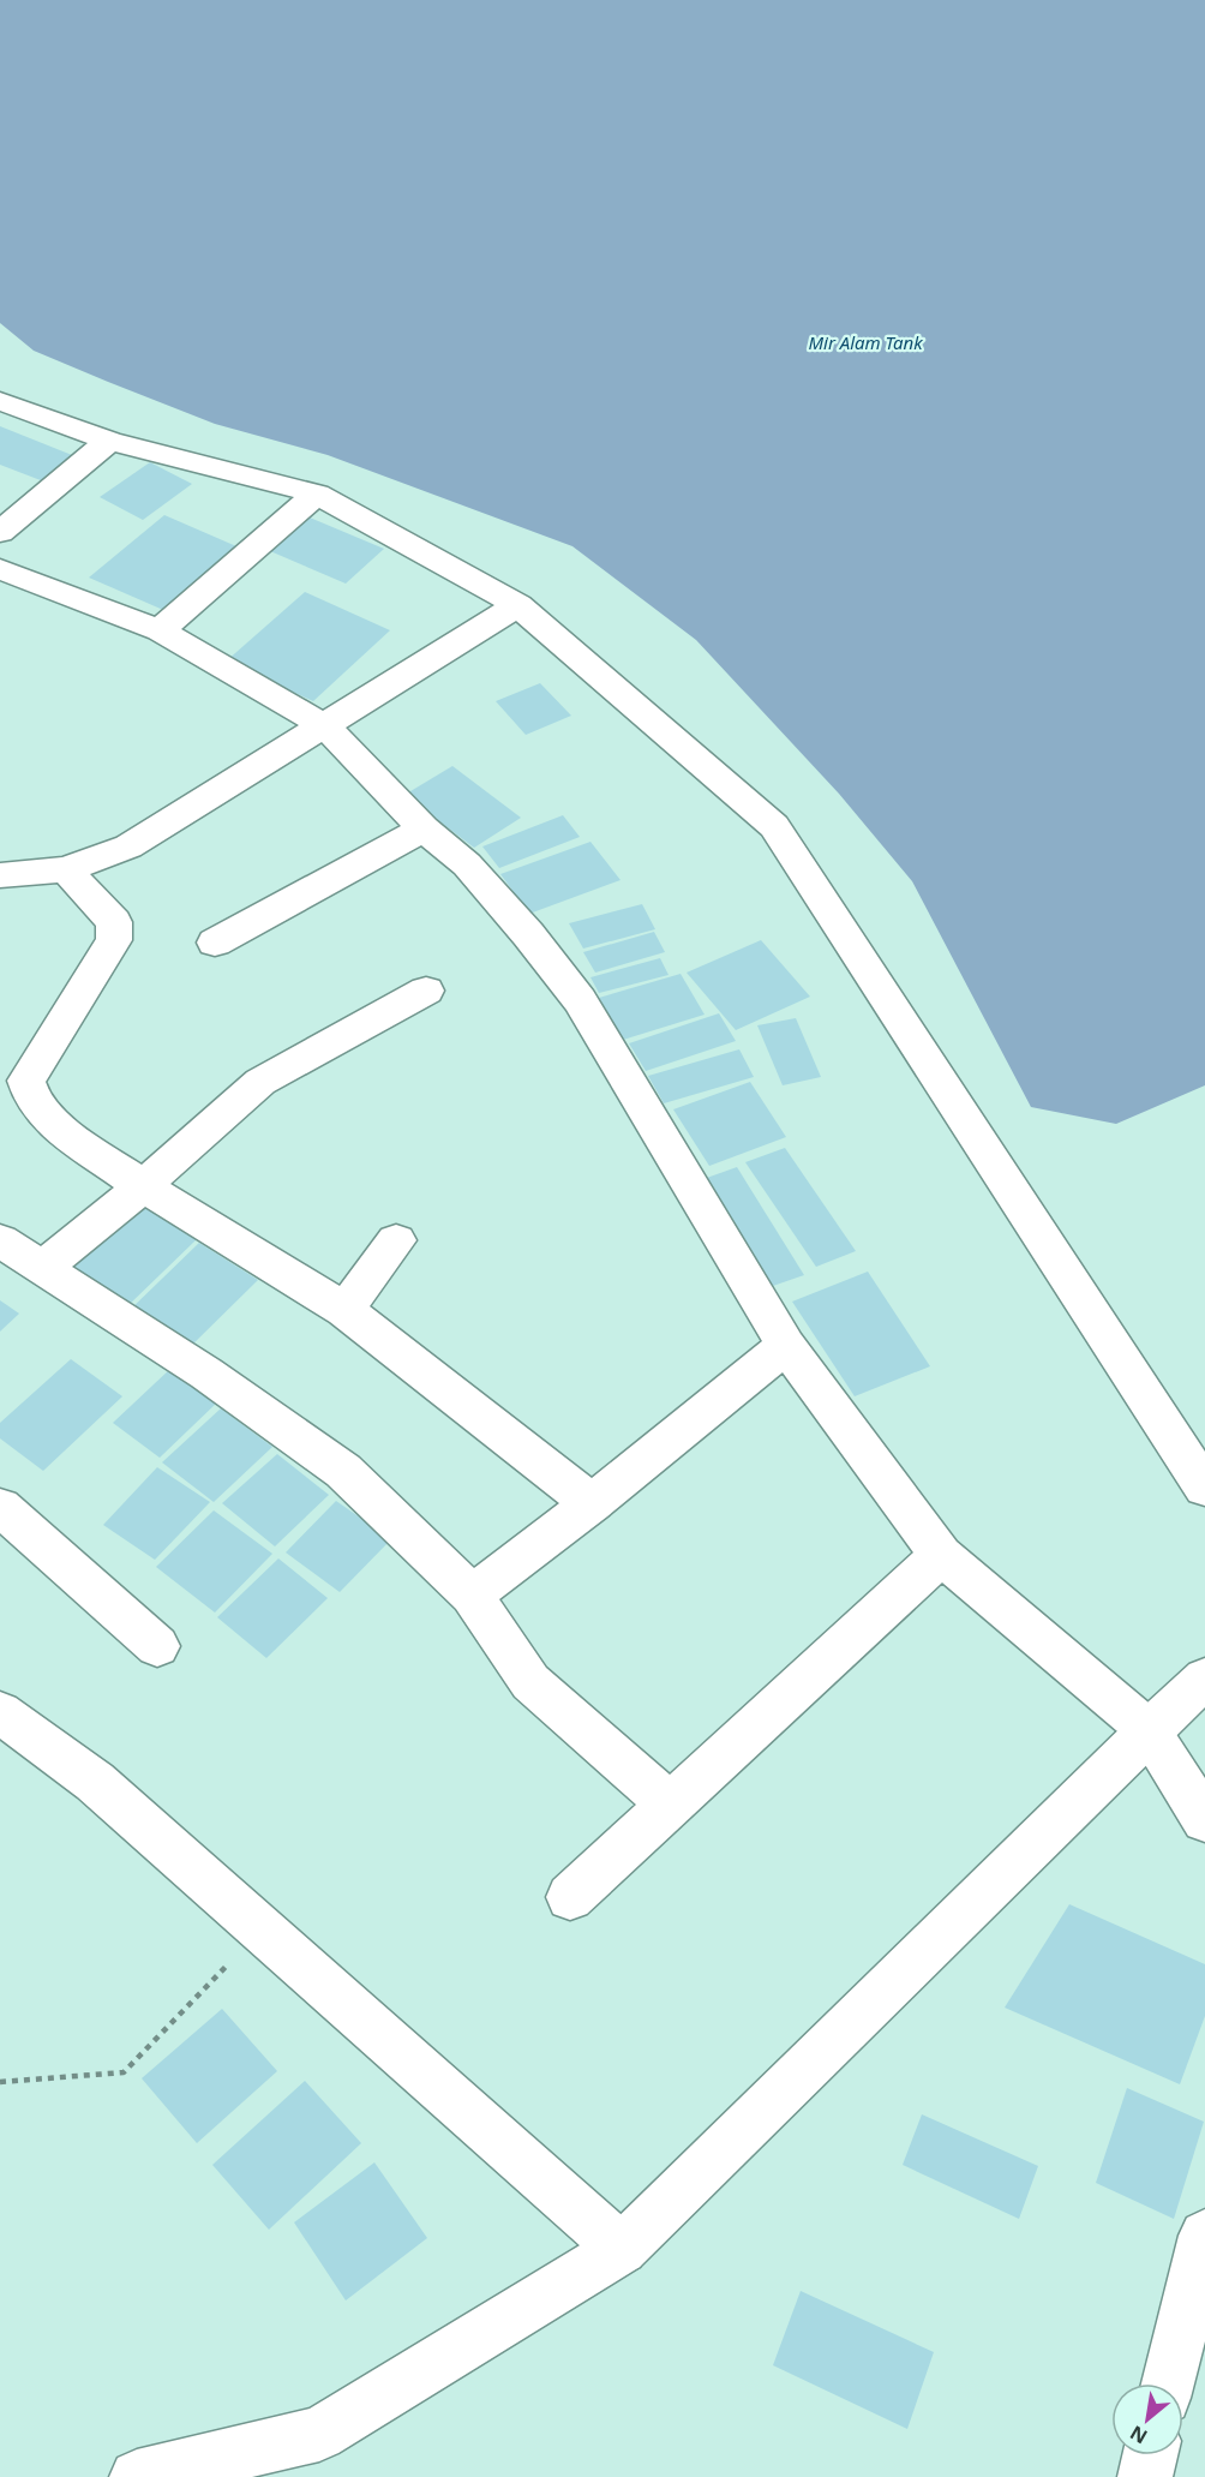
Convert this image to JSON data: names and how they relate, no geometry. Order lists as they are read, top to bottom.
{
  "water": ["Mir Alam Tank"],
  "north": "bottom left"
}
